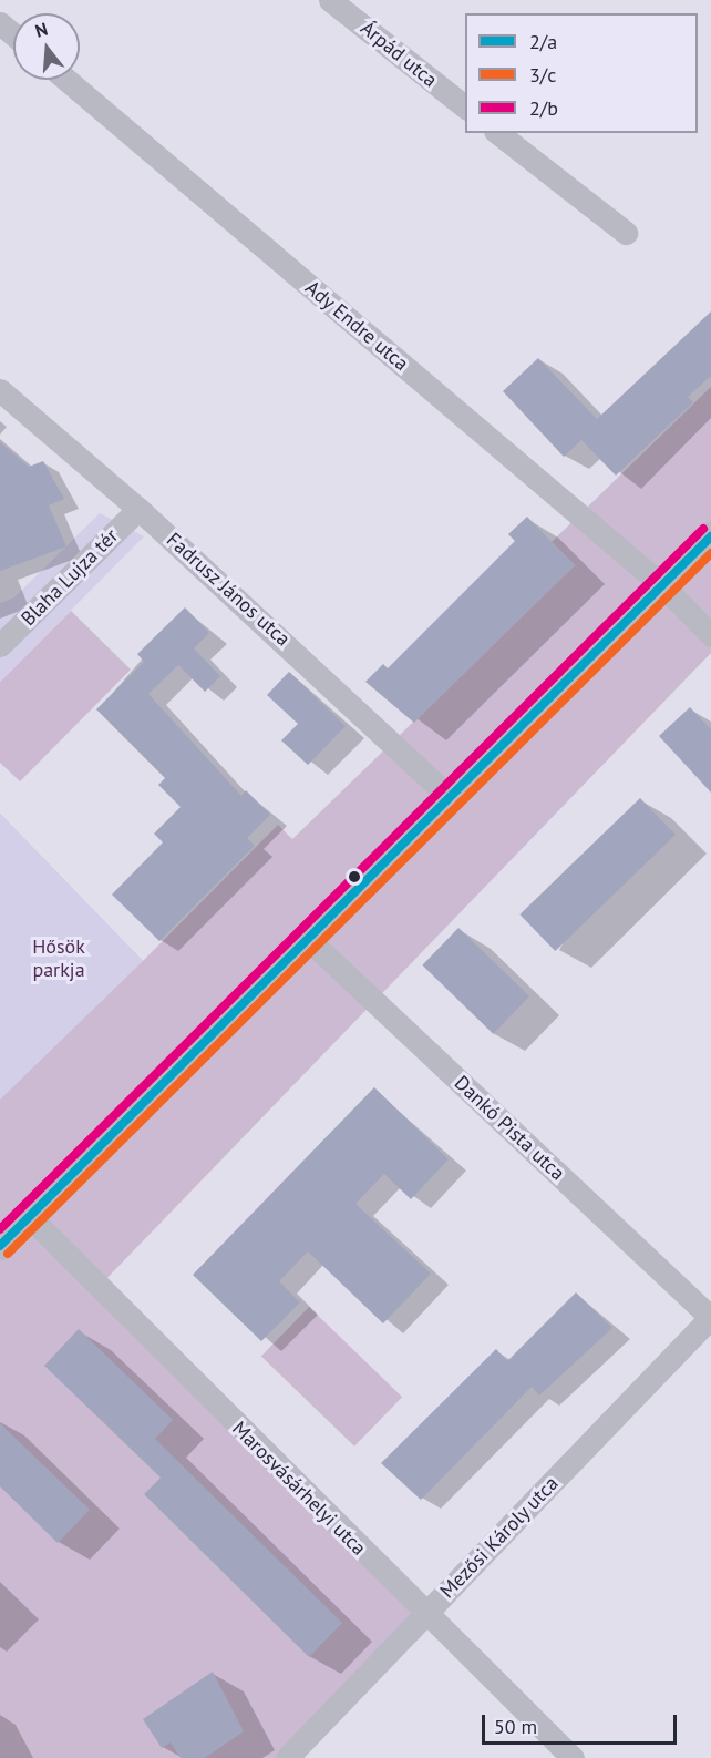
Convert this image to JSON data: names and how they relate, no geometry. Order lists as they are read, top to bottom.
{
  "streets": {
    "street": [
      "Árpád utca",
      "Ady Endre utca",
      "Blaha Lujza tér",
      "Fadrusz János utca",
      "Dankó Pista utca",
      "Marosvásárhelyi utca",
      "Mezősi Károly utca"
    ]
  },
  "crossings": [
    ["Blaha Lujza tér", "Fadrusz János utca"],
    ["Dankó Pista utca", "Mezősi Károly utca"],
    ["Marosvásárhelyi utca", "Mezősi Károly utca"]
  ],
  "parks": ["Hősök parkja"],
  "lines": ["transit line 2/b", "transit line 2/a", "transit line 3/c"],
  "legend": ["2/a", "3/c", "2/b"],
  "scale_bar": "50 m",
  "north": "top"
}
